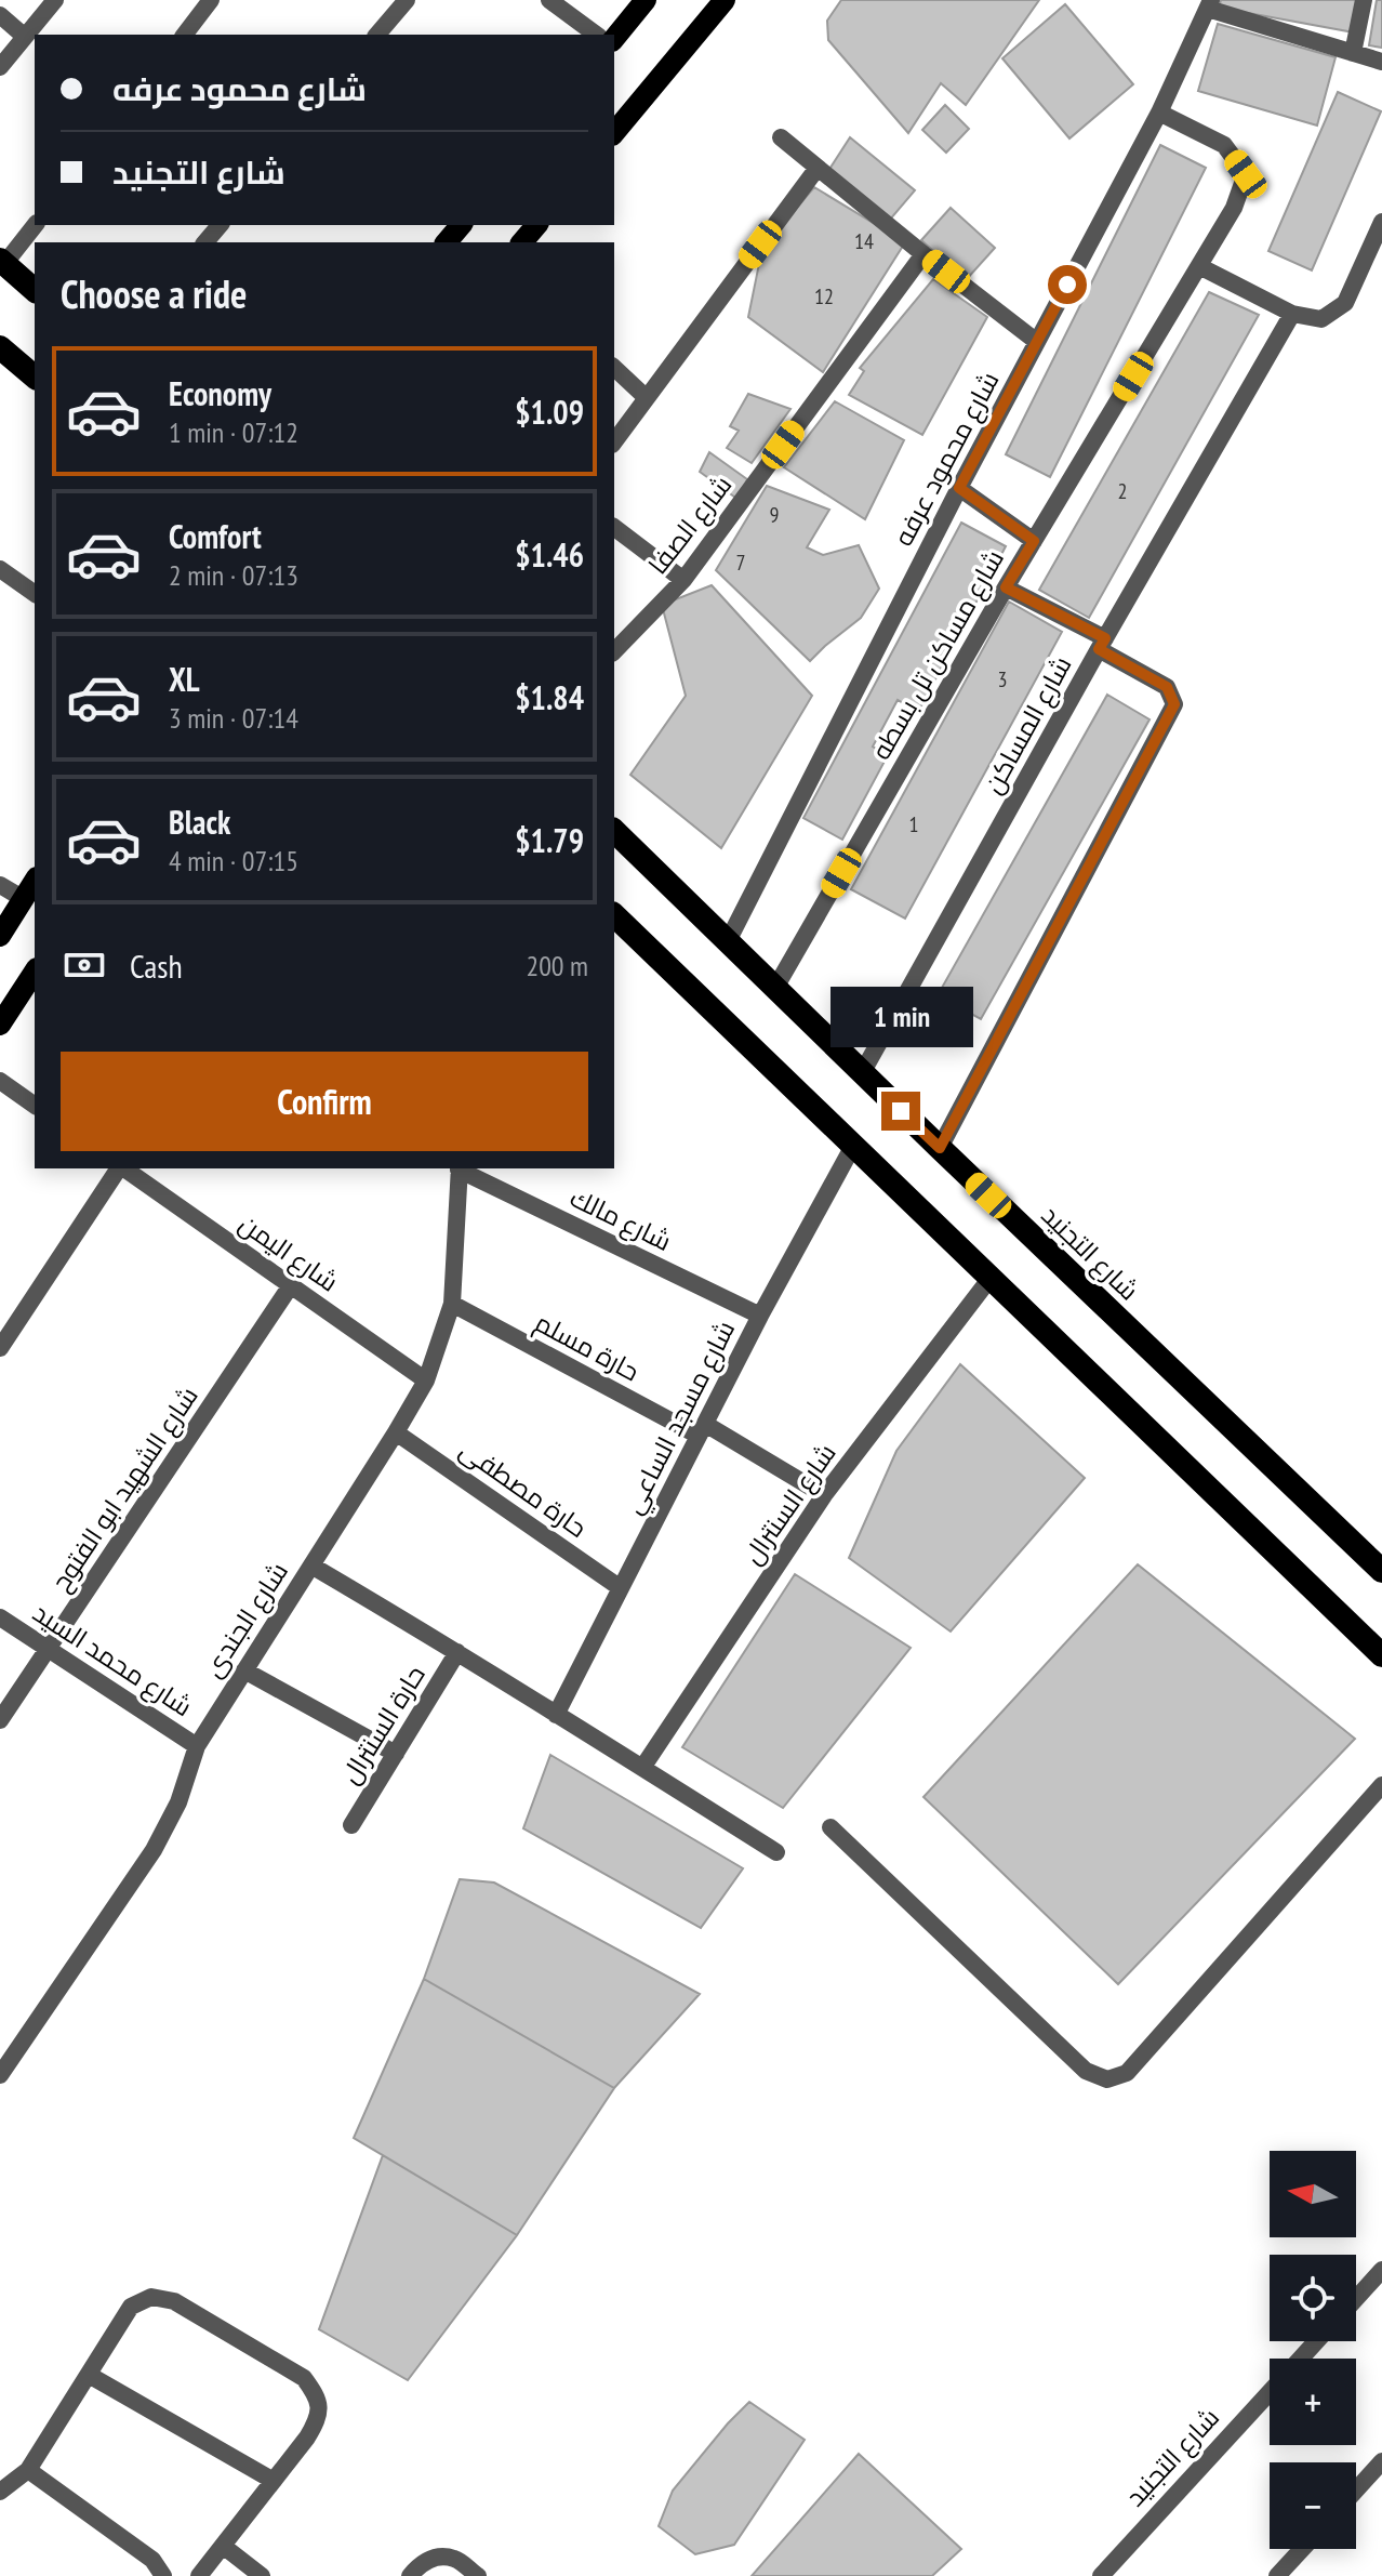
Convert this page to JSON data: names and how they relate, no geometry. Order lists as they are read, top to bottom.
{
  "streets": {
    "highway": ["شارع التجنيد"],
    "street": [
      "شارع محمود عرفه",
      "شارع الصفا",
      "شارع مساكن تل بسطه",
      "شارع المساكن",
      "شارع مالك",
      "شارع اليمن",
      "حارة مسلم",
      "شارع مسجد الساعي",
      "شارع الشهيد ابو الفتوح",
      "حارة مصطفى",
      "شارع السنترال",
      "شارع الجندى",
      "شارع محمد السيد",
      "حارة السنترال"
    ]
  },
  "crossings": [
    ["شارع محمود عرفه", "شارع مساكن تل بسطه"],
    ["شارع محمود عرفه", "شارع التجنيد"],
    ["شارع مساكن تل بسطه", "شارع التجنيد"],
    ["شارع المساكن", "شارع التجنيد"],
    ["شارع مالك", "شارع مسجد الساعي"],
    ["شارع مالك", "شارع الجندى"],
    ["شارع اليمن", "شارع الشهيد ابو الفتوح"],
    ["شارع اليمن", "شارع الجندى"],
    ["حارة مسلم", "شارع مسجد الساعي"],
    ["حارة مسلم", "شارع السنترال"],
    ["حارة مسلم", "شارع الجندى"],
    ["شارع مسجد الساعي", "حارة مصطفى"],
    ["شارع الشهيد ابو الفتوح", "شارع محمد السيد"],
    ["حارة مصطفى", "شارع الجندى"],
    ["شارع الجندى", "شارع محمد السيد"]
  ],
  "house_numbers": [
    "14",
    "12",
    "2",
    "9",
    "7",
    "3",
    "1"
  ],
  "north": "left",
  "page": {
    "banner": ["شارع محمود عرفه", "شارع التجنيد"],
    "heading": "Choose a ride",
    "list": [
      {
        "name": "Economy",
        "note": "1 min · 07:12",
        "value": "$1.09"
      },
      {
        "name": "Comfort",
        "note": "2 min · 07:13",
        "value": "$1.46"
      },
      {
        "name": "XL",
        "note": "3 min · 07:14",
        "value": "$1.84"
      },
      {
        "name": "Black",
        "note": "4 min · 07:15",
        "value": "$1.79"
      }
    ],
    "pay": ["Cash", "200 m"],
    "bubble": "1 min",
    "buttons": "Confirm",
    "map_buttons": ["+", "−"]
  }
}
